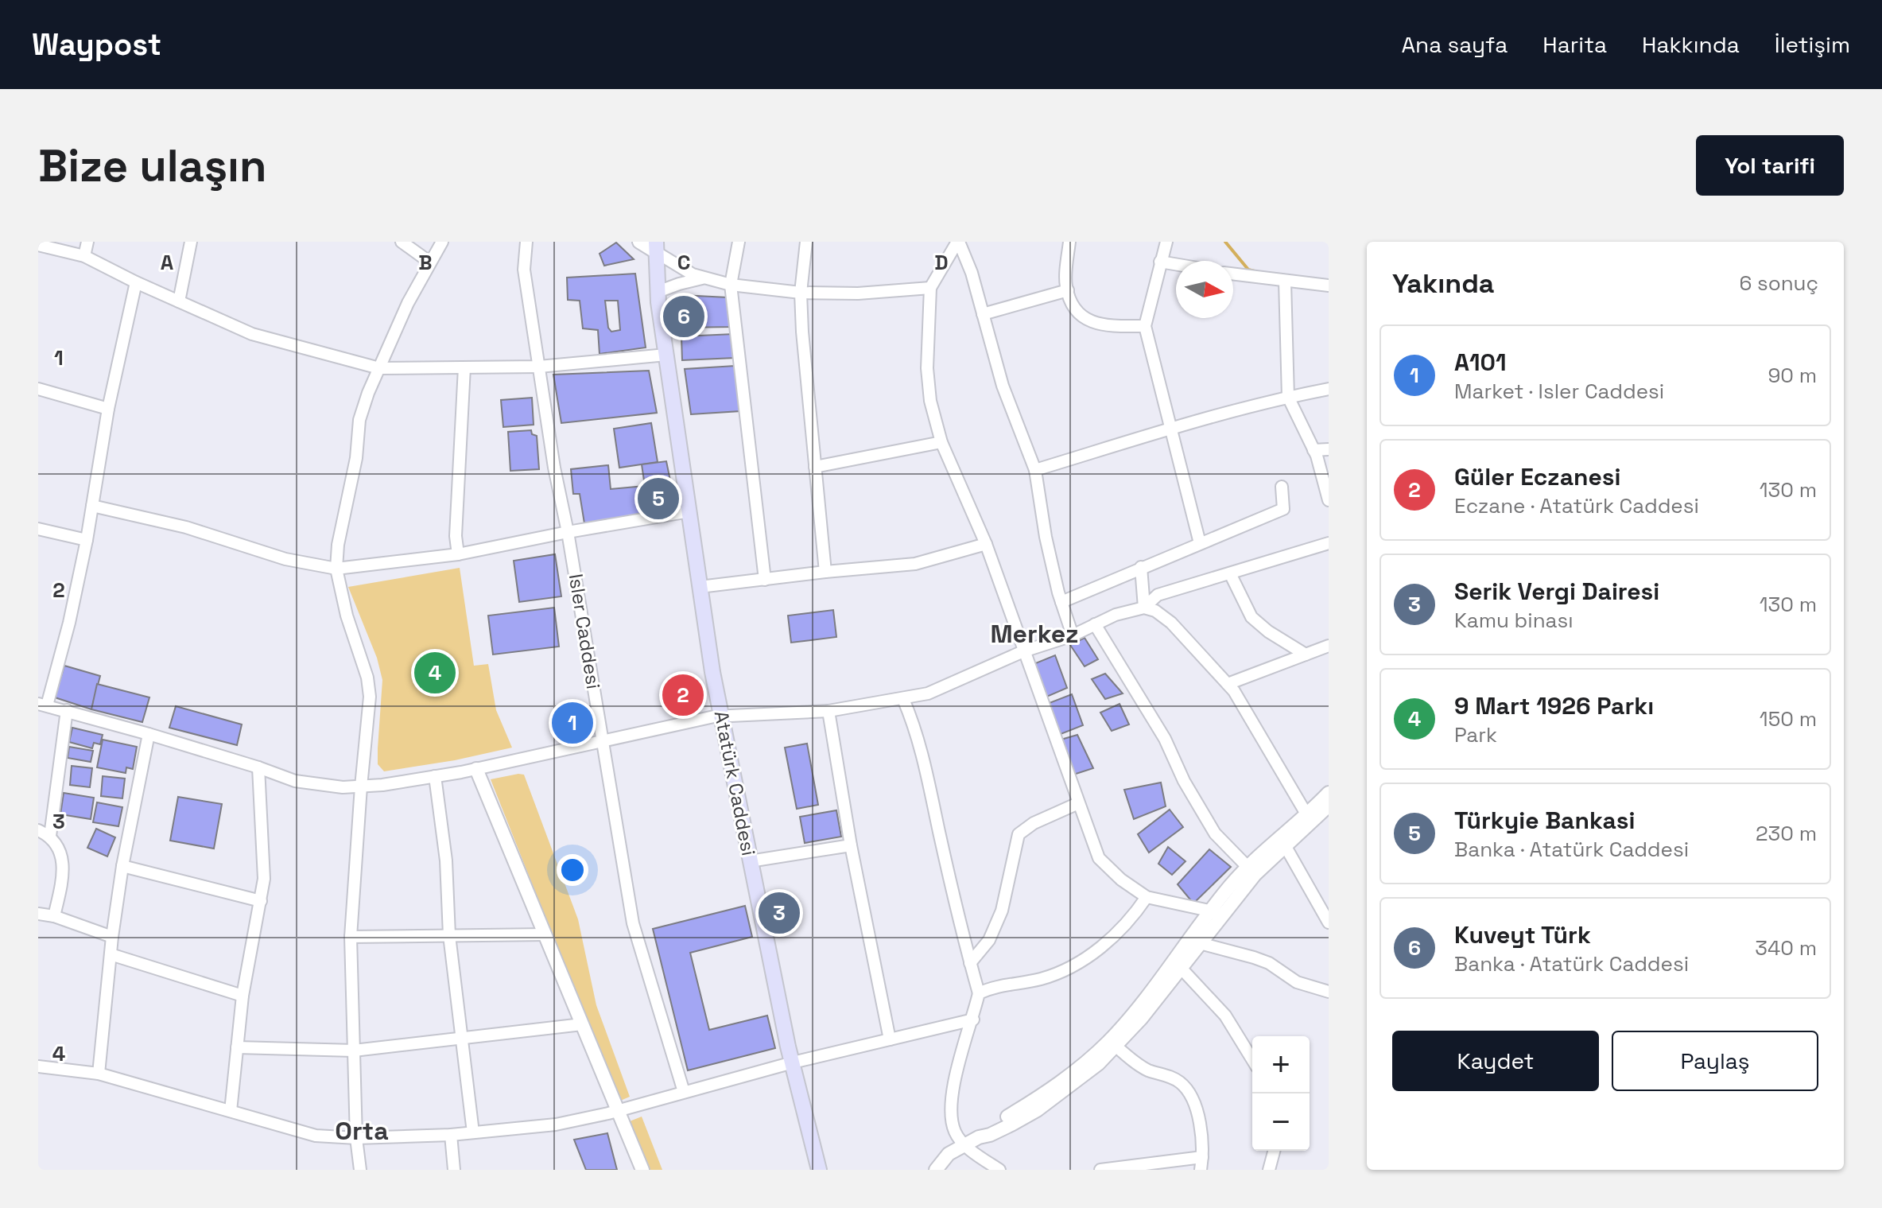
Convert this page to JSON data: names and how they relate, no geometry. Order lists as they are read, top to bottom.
{
  "streets": {
    "main road": ["Atatürk Caddesi"],
    "street": ["Isler Caddesi"]
  },
  "districts": ["Merkez", "Orta"],
  "north": "right",
  "page": {
    "header": "Waypost",
    "nav": [
      "Ana sayfa",
      "Harita",
      "Hakkında",
      "İletişim"
    ],
    "buttons": [
      "Yol tarifi",
      ["Kaydet", "Paylaş"]
    ],
    "title": "Bize ulaşın",
    "heading": ["Yakında", "6 sonuç"],
    "pins": [
      "6",
      "5",
      "4",
      "2",
      "1",
      "3"
    ],
    "list": [
      {
        "mark": "1",
        "name": "A101",
        "note": "Market · Isler Caddesi",
        "value": "90 m"
      },
      {
        "mark": "2",
        "name": "Güler Eczanesi",
        "note": "Eczane · Atatürk Caddesi",
        "value": "130 m"
      },
      {
        "mark": "3",
        "name": "Serik Vergi Dairesi",
        "note": "Kamu binası",
        "value": "130 m"
      },
      {
        "mark": "4",
        "name": "9 Mart 1926 Parkı",
        "note": "Park",
        "value": "150 m"
      },
      {
        "mark": "5",
        "name": "Türkyie Bankasi",
        "note": "Banka · Atatürk Caddesi",
        "value": "230 m"
      },
      {
        "mark": "6",
        "name": "Kuveyt Türk",
        "note": "Banka · Atatürk Caddesi",
        "value": "340 m"
      }
    ],
    "map_buttons": ["+", "−"]
  },
  "grid": {
    "columns": [
      "A",
      "B",
      "C",
      "D"
    ],
    "rows": [
      "1",
      "2",
      "3",
      "4"
    ]
  }
}
